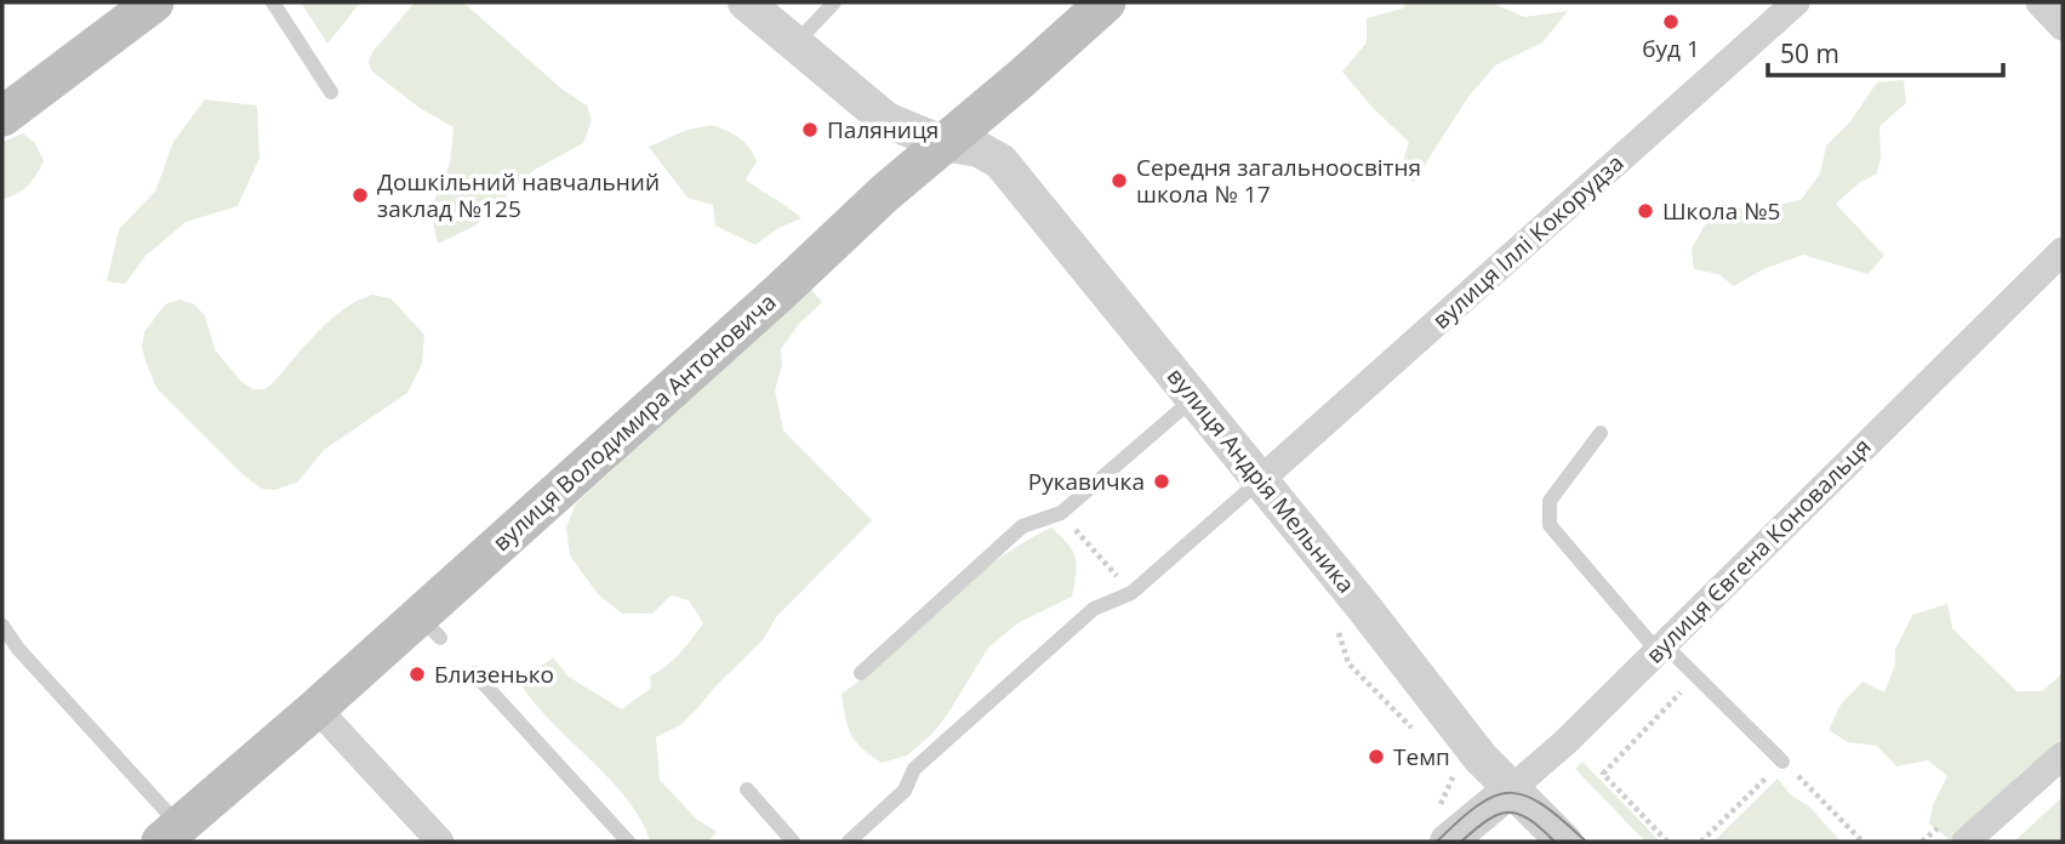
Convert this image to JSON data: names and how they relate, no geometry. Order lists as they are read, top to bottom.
{
  "streets": {
    "main road": ["вулиця Володимира Антоновича"],
    "street": ["вулиця Іллі Кокорудза", "вулиця Андрія Мельника", "вулиця Євгена Коновальця"]
  },
  "crossings": [
    ["вулиця Іллі Кокорудза", "вулиця Андрія Мельника"],
    ["вулиця Володимира Антоновича", "вулиця Андрія Мельника"],
    ["вулиця Андрія Мельника", "вулиця Євгена Коновальця"]
  ],
  "places": [
    "буд 1",
    "Паляниця",
    "Середня загальноосвітня школа № 17",
    "Дошкільний навчальний заклад №125",
    "Школа №5",
    "Рукавичка",
    "Близенько",
    "Темп"
  ],
  "scale_bar": "50 m"
}
